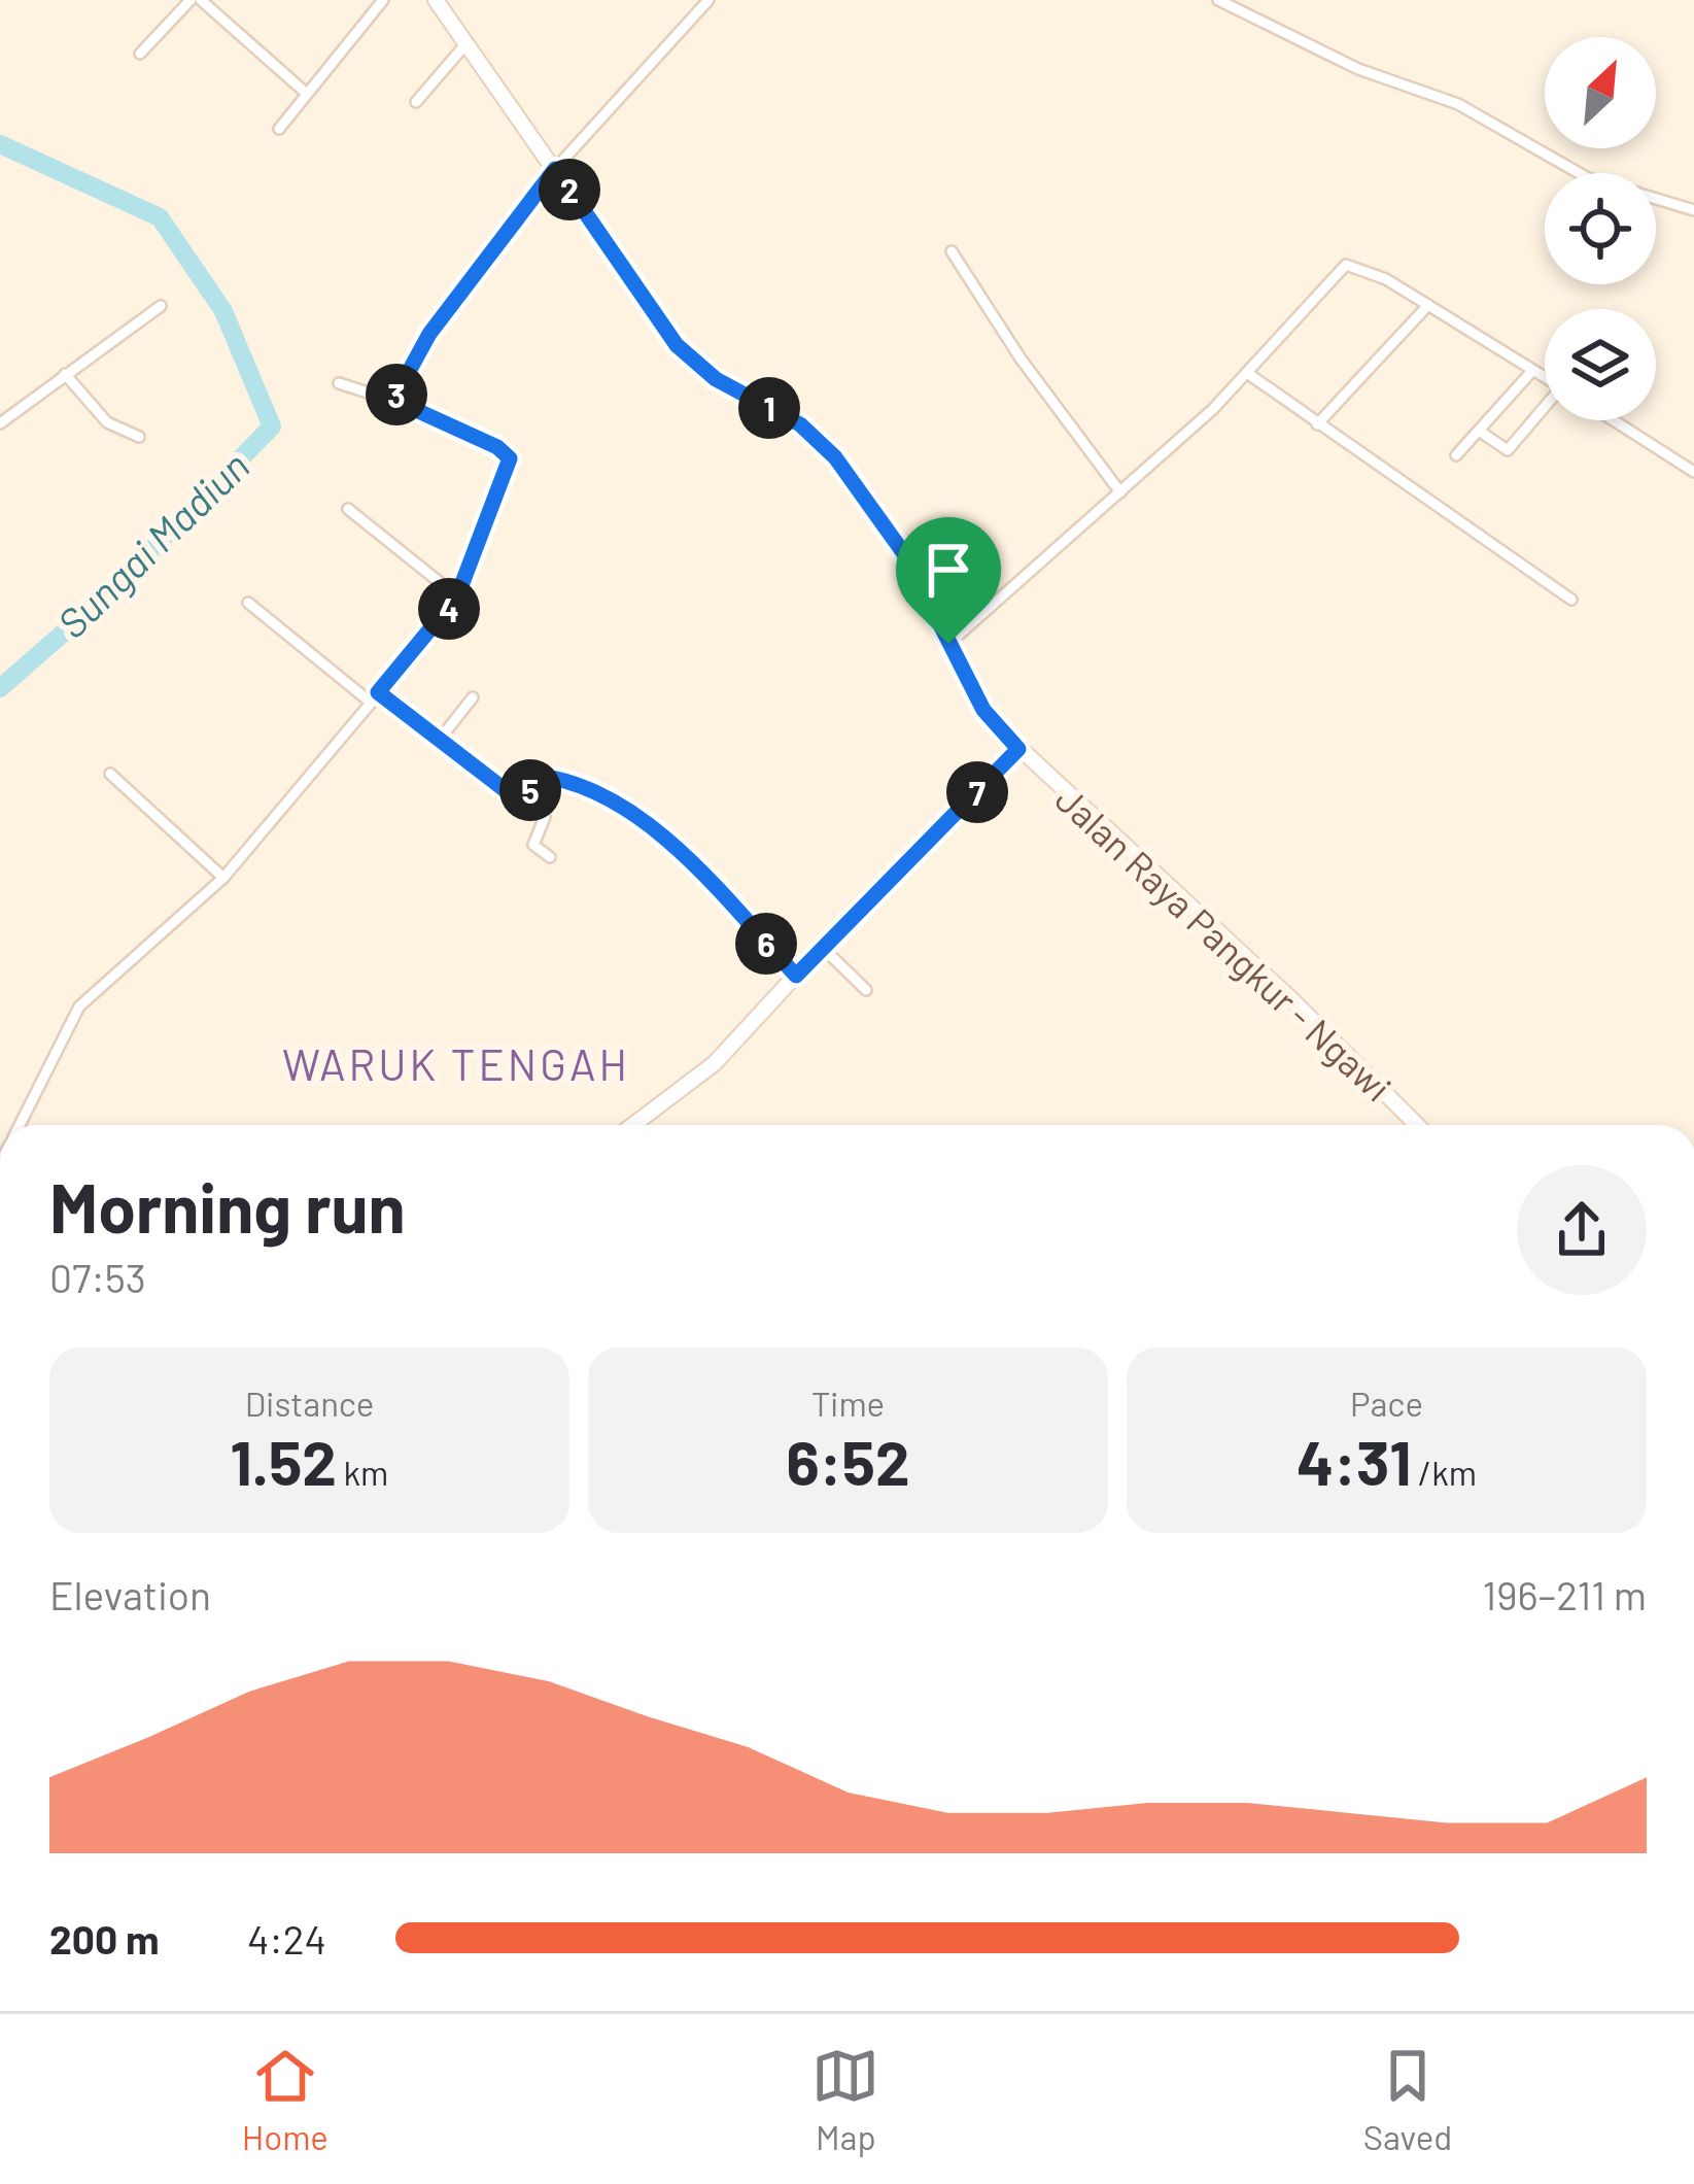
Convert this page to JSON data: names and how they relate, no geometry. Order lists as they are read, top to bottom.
{
  "streets": {
    "main road": ["Jalan Raya Pangkur - Ngawi"]
  },
  "districts": ["WARUK TENGAH"],
  "water": ["Sungai Madiun"],
  "north": "top right",
  "page": {
    "pins": [
      "2",
      "3",
      "1",
      "4",
      "5",
      "7",
      "6"
    ],
    "heading": ["Morning run", "07:53"],
    "stats": [
      ["Distance", "1.52 km"],
      ["Time", "6:52"],
      ["Pace", "4:31 /km"]
    ],
    "chart": ["Elevation", "196–211 m"],
    "list": [
      {
        "name": "200 m",
        "note": "4:24"
      }
    ],
    "tabs": ["Home", "Map", "Saved"]
  }
}
